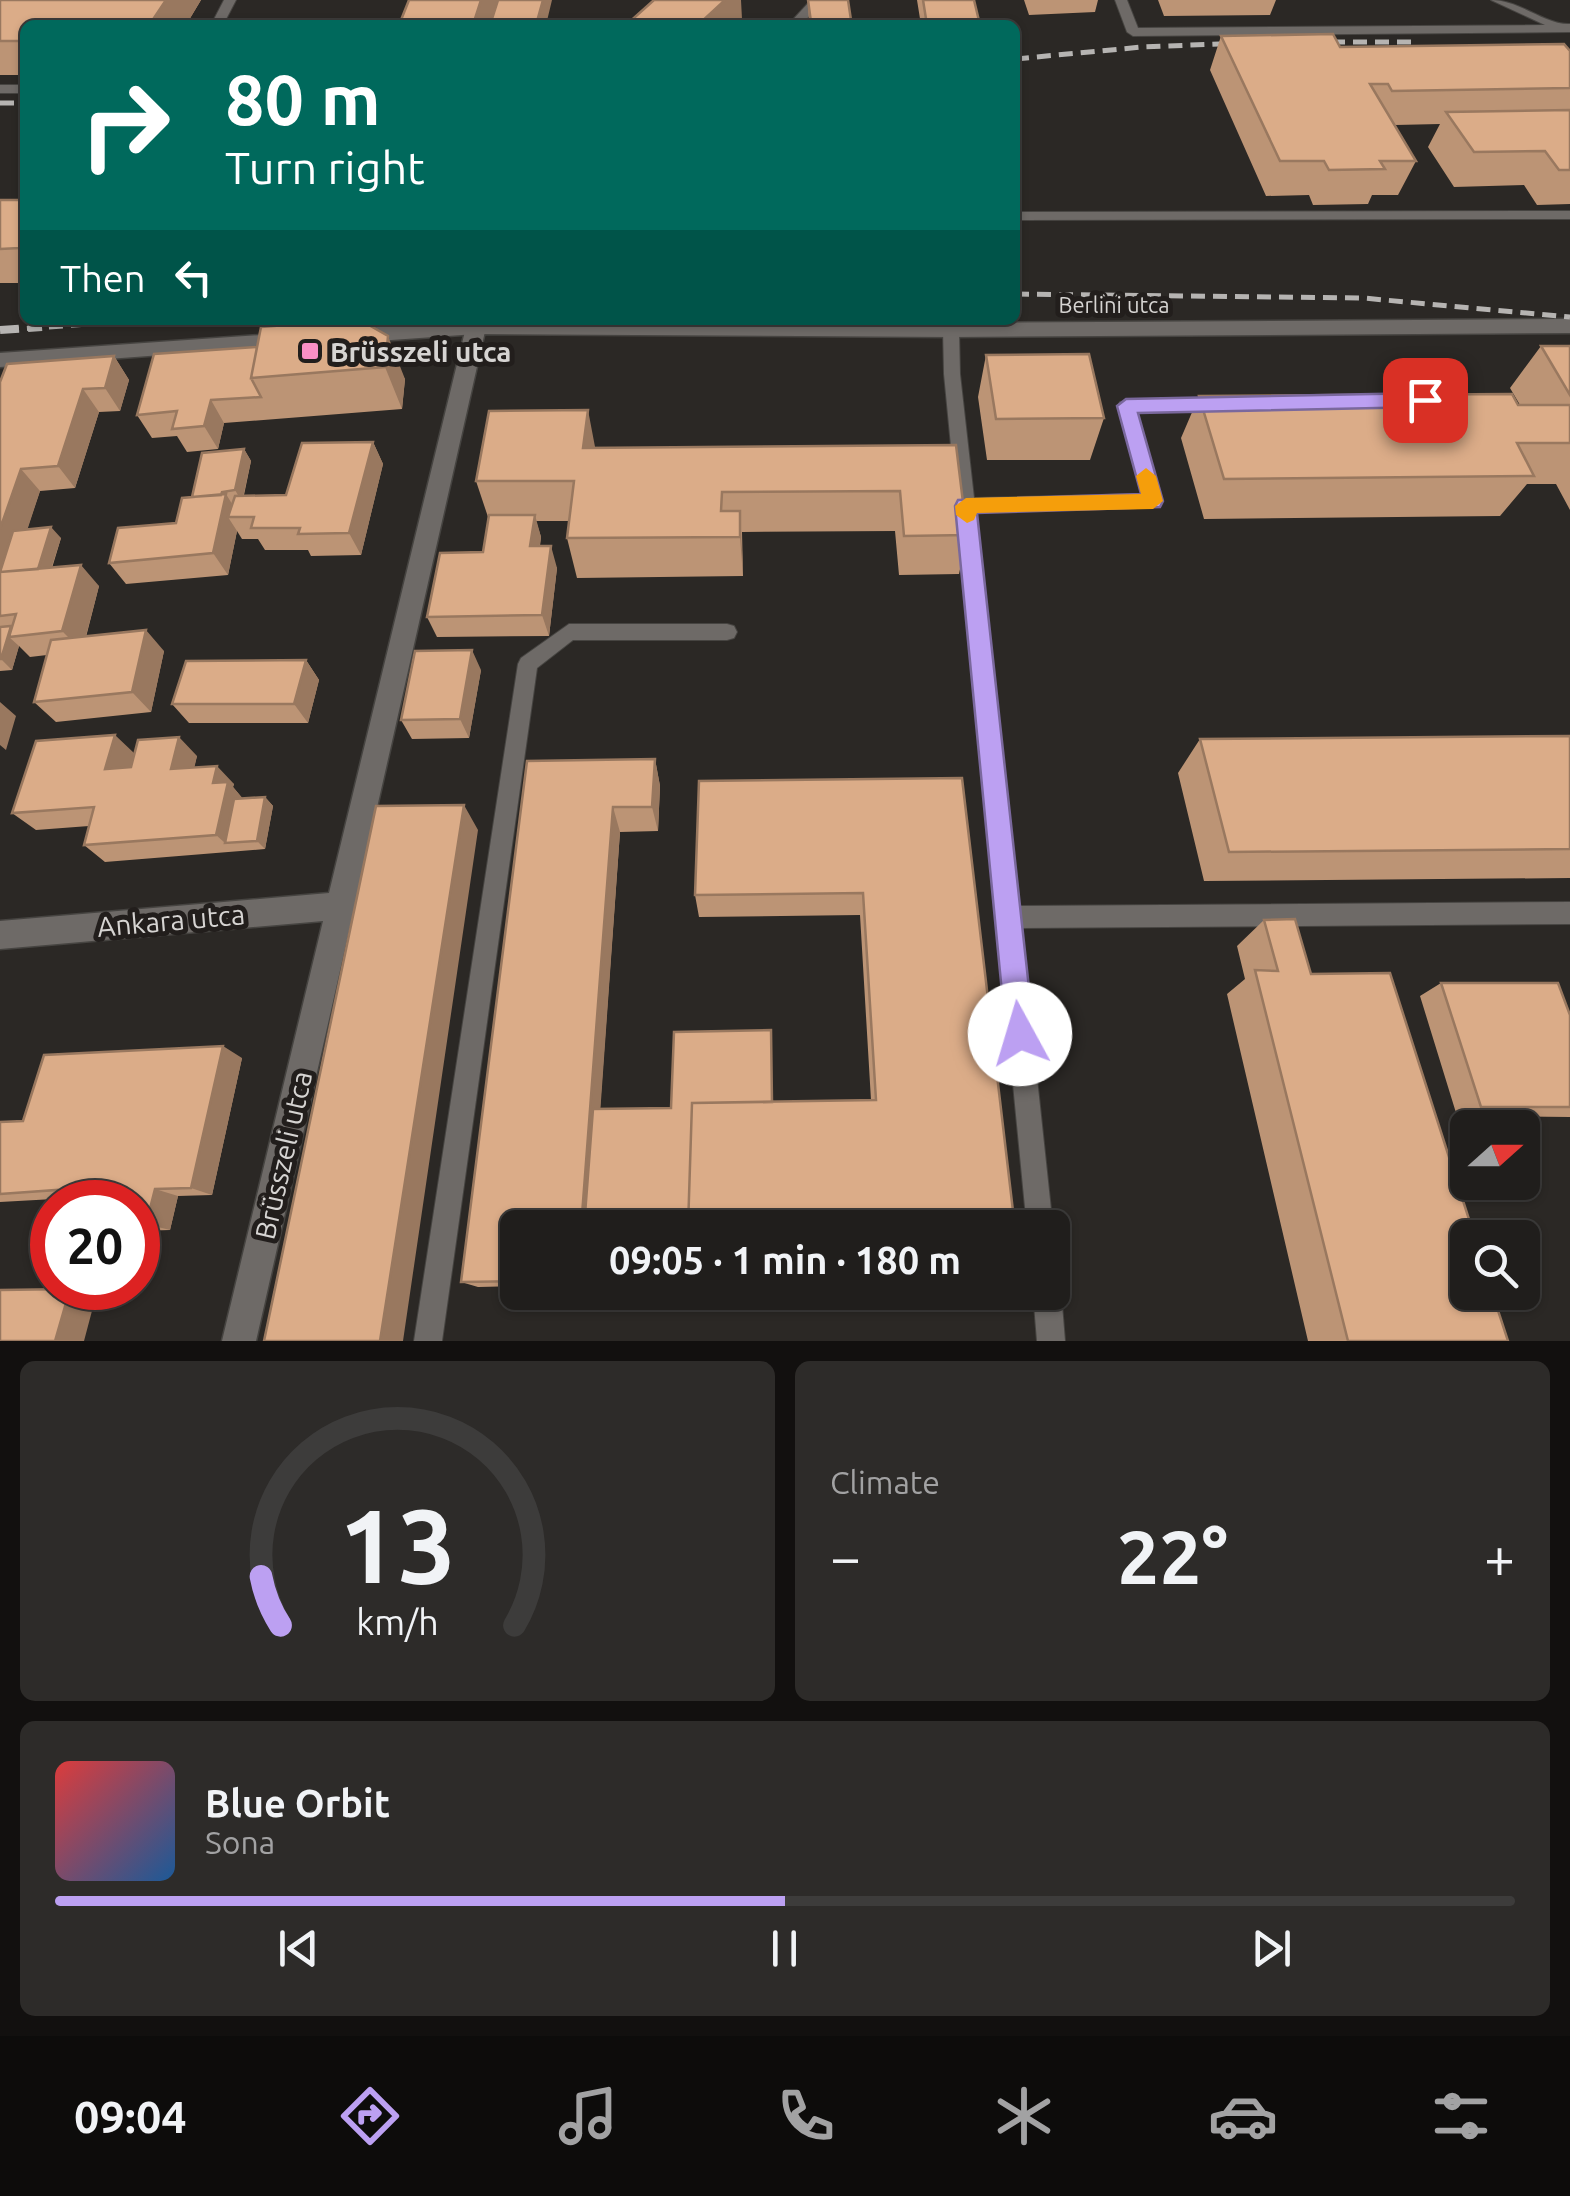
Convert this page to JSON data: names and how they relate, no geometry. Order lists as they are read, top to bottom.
{
  "streets": {
    "street": ["Berlini utca", "Ankara utca", "Brüsszeli utca"]
  },
  "crossings": [
    ["Ankara utca", "Brüsszeli utca"]
  ],
  "places": {
    "transit": ["Brüsszeli utca"]
  },
  "north": "right",
  "page": {
    "turn": ["80 m", "Turn right"],
    "then": "Then",
    "limit": "20",
    "trip": "09:05 · 1 min · 180 m",
    "tile": "Climate",
    "heat": ["−", "22°", "+"],
    "song": ["Blue Orbit", "Sona"],
    "tabs": "09:04",
    "gauge": ["13", "km/h"]
  }
}
